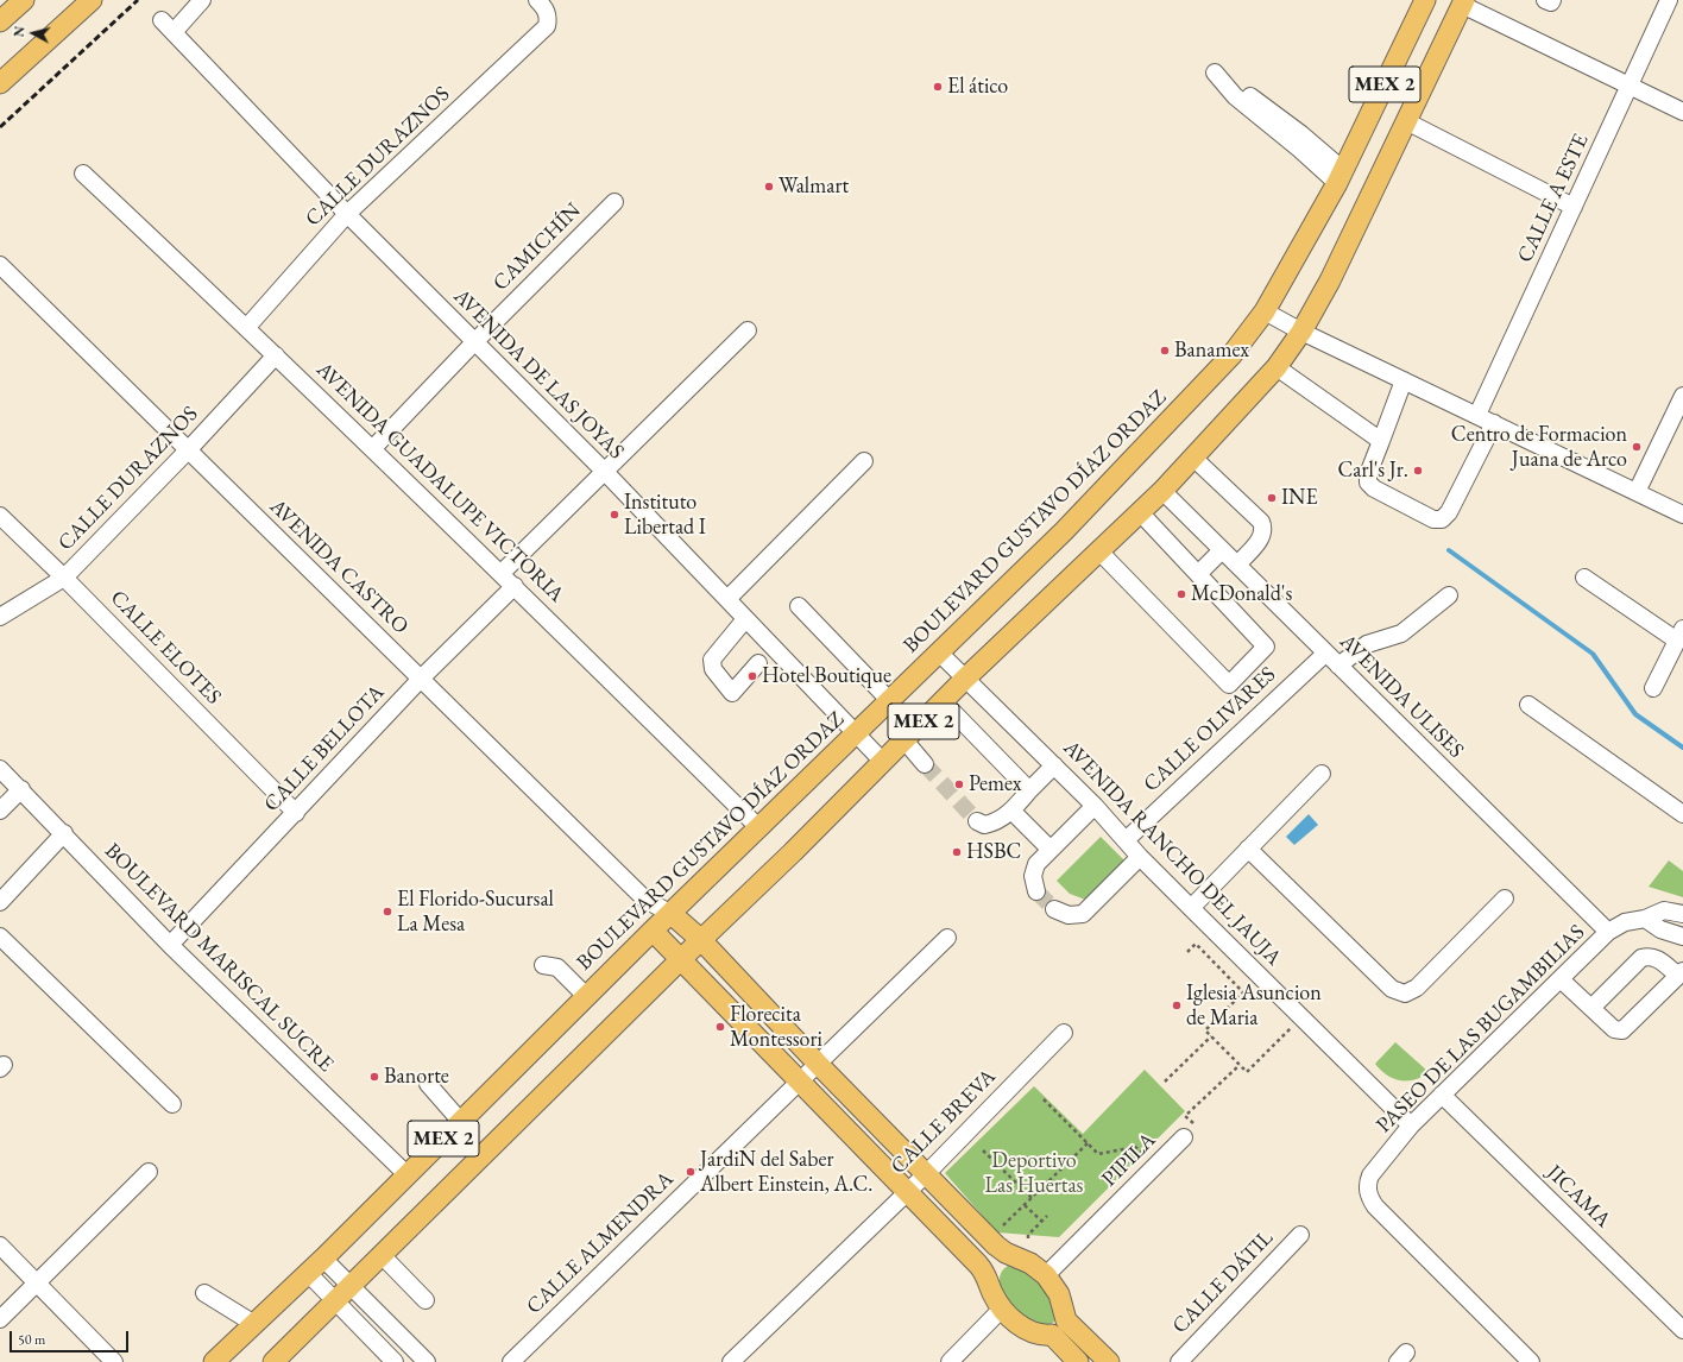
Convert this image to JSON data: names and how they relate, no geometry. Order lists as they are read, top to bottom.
{
  "streets": {
    "main road": ["MEX 2", "BOULEVARD GUSTAVO DÍAZ ORDAZ"],
    "street": [
      "CALLE DURAZNOS",
      "CALLE A ESTE",
      "CAMICHÍN",
      "AVENIDA DE LAS JOYAS",
      "AVENIDA GUADALUPE VICTORIA",
      "AVENIDA CASTRO",
      "CALLE ELOTES",
      "AVENIDA ULISES",
      "CALLE OLIVARES",
      "CALLE BELLOTA",
      "AVENIDA RANCHO DEL JAUJA",
      "BOULEVARD MARISCAL SUCRE",
      "PASEO DE LAS BUGAMBILIAS",
      "CALLE BREVA",
      "PIPILA",
      "JICAMA",
      "CALLE ALMENDRA",
      "CALLE DÁTIL"
    ]
  },
  "crossings": [
    ["MEX 2", "AVENIDA DE LAS JOYAS"],
    ["MEX 2", "AVENIDA ULISES"],
    ["MEX 2", "AVENIDA RANCHO DEL JAUJA"],
    ["CALLE DURAZNOS", "AVENIDA DE LAS JOYAS"],
    ["CALLE DURAZNOS", "AVENIDA GUADALUPE VICTORIA"],
    ["CALLE DURAZNOS", "AVENIDA CASTRO"],
    ["CALLE DURAZNOS", "CALLE ELOTES"],
    ["CAMICHÍN", "AVENIDA DE LAS JOYAS"],
    ["CAMICHÍN", "AVENIDA GUADALUPE VICTORIA"],
    ["AVENIDA DE LAS JOYAS", "BOULEVARD GUSTAVO DÍAZ ORDAZ"],
    ["AVENIDA GUADALUPE VICTORIA", "BOULEVARD GUSTAVO DÍAZ ORDAZ"],
    ["AVENIDA GUADALUPE VICTORIA", "CALLE BELLOTA"],
    ["BOULEVARD GUSTAVO DÍAZ ORDAZ", "AVENIDA CASTRO"],
    ["BOULEVARD GUSTAVO DÍAZ ORDAZ", "AVENIDA RANCHO DEL JAUJA"],
    ["BOULEVARD GUSTAVO DÍAZ ORDAZ", "BOULEVARD MARISCAL SUCRE"],
    ["AVENIDA CASTRO", "CALLE BELLOTA"],
    ["CALLE ELOTES", "CALLE BELLOTA"],
    ["AVENIDA ULISES", "CALLE OLIVARES"],
    ["AVENIDA ULISES", "PASEO DE LAS BUGAMBILIAS"],
    ["CALLE OLIVARES", "AVENIDA RANCHO DEL JAUJA"],
    ["CALLE BELLOTA", "BOULEVARD MARISCAL SUCRE"],
    ["AVENIDA RANCHO DEL JAUJA", "PASEO DE LAS BUGAMBILIAS"],
    ["PASEO DE LAS BUGAMBILIAS", "JICAMA"]
  ],
  "parks": ["Deportivo Las Huertas"],
  "places": [
    "El ático",
    "Walmart",
    "Banamex",
    "Centro de Formacion Juana de Arco",
    "Carl's Jr.",
    "INE",
    "Instituto Libertad I",
    "McDonald's",
    "Hotel Boutique",
    "Pemex",
    "HSBC",
    "El Florido-Sucursal La Mesa",
    "Iglesia Asuncion de Maria",
    "Florecita Montessori",
    "Banorte",
    "JardiN del Saber Albert Einstein, A.C."
  ],
  "scale_bar": "50 m",
  "north": "left"
}
